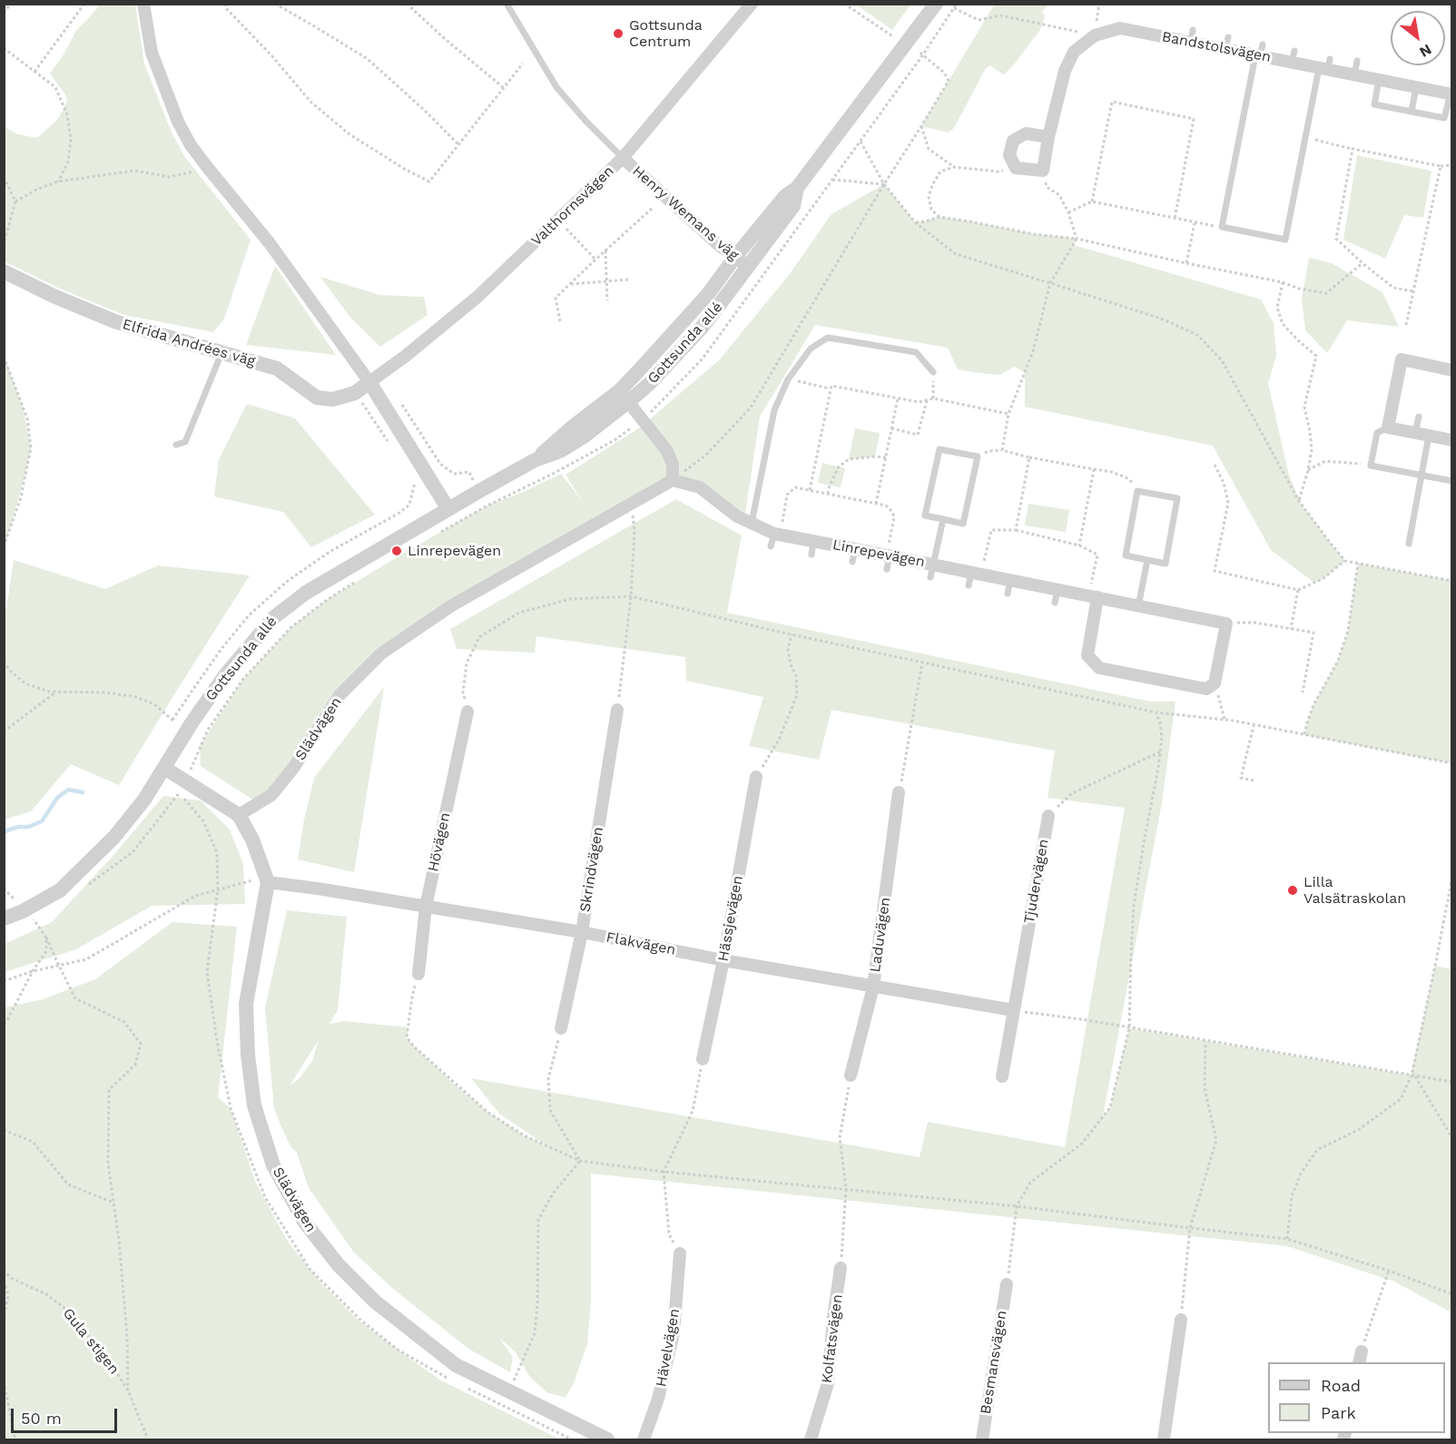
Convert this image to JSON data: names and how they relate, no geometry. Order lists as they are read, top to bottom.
{
  "streets": {
    "street": [
      "Bandstolsvägen",
      "Valthornsvägen",
      "Henry Wemans väg",
      "Elfrida Andrées väg",
      "Gottsunda allé",
      "Linrepevägen",
      "Slädvägen",
      "Hövägen",
      "Skrindvägen",
      "Tjudervägen",
      "Hässjevägen",
      "Laduvägen",
      "Flakvägen",
      "Kolfatsvägen",
      "Hävelvägen",
      "Besmansvägen"
    ],
    "path": ["Gula stigen"]
  },
  "crossings": [
    ["Valthornsvägen", "Henry Wemans väg"],
    ["Valthornsvägen", "Elfrida Andrées väg"],
    ["Henry Wemans väg", "Gottsunda allé"],
    ["Slädvägen", "Flakvägen"],
    ["Hövägen", "Flakvägen"],
    ["Skrindvägen", "Flakvägen"],
    ["Tjudervägen", "Flakvägen"],
    ["Hässjevägen", "Flakvägen"],
    ["Laduvägen", "Flakvägen"]
  ],
  "places": ["Gottsunda Centrum", "Linrepevägen", "Lilla Valsätraskolan"],
  "legend": ["Road", "Park"],
  "scale_bar": "50 m",
  "north": "bottom right"
}
